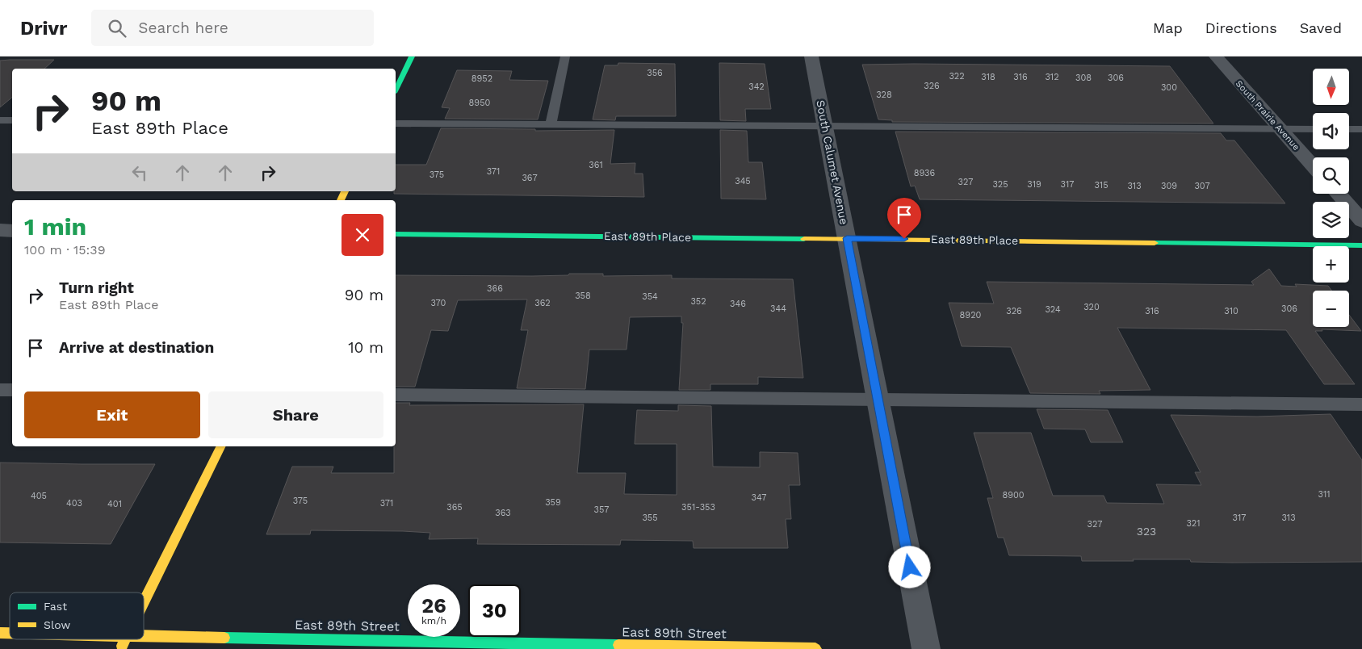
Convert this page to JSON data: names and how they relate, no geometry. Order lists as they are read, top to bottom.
{
  "streets": {
    "street": [
      "South Prairie Avenue",
      "South Calumet Avenue",
      "East 89th Place",
      "East 89th Street"
    ]
  },
  "crossings": [
    ["South Calumet Avenue", "East 89th Place"]
  ],
  "house_numbers": [
    "356",
    "322",
    "318",
    "316",
    "312",
    "308",
    "306",
    "8952",
    "326",
    "342",
    "300",
    "328",
    "8950",
    "361",
    "371",
    "8936",
    "375",
    "367",
    "345",
    "327",
    "325",
    "319",
    "317",
    "315",
    "313",
    "309",
    "307",
    "366",
    "358",
    "354",
    "352",
    "370",
    "362",
    "346",
    "320",
    "344",
    "306",
    "324",
    "326",
    "316",
    "310",
    "8920",
    "311",
    "8900",
    "405",
    "347",
    "375",
    "359",
    "403",
    "371",
    "401",
    "365",
    "351-353",
    "357",
    "363",
    "355",
    "317",
    "313",
    "321",
    "327",
    "323"
  ],
  "legend": ["Fast", "Slow"],
  "north": "bottom",
  "page": {
    "header": "Drivr",
    "search": "Search here",
    "nav": ["Map", "Directions", "Saved"],
    "map_buttons": ["+", "−"],
    "turn": ["90 m", "East 89th Place"],
    "heading": ["1 min", "100 m · 15:39"],
    "list": [
      {
        "name": "Turn right",
        "note": "East 89th Place",
        "value": "90 m"
      },
      {
        "name": "Arrive at destination",
        "value": "10 m"
      }
    ],
    "buttons": ["Exit", "Share"],
    "speed": "26 km/h",
    "limit": "30"
  }
}
